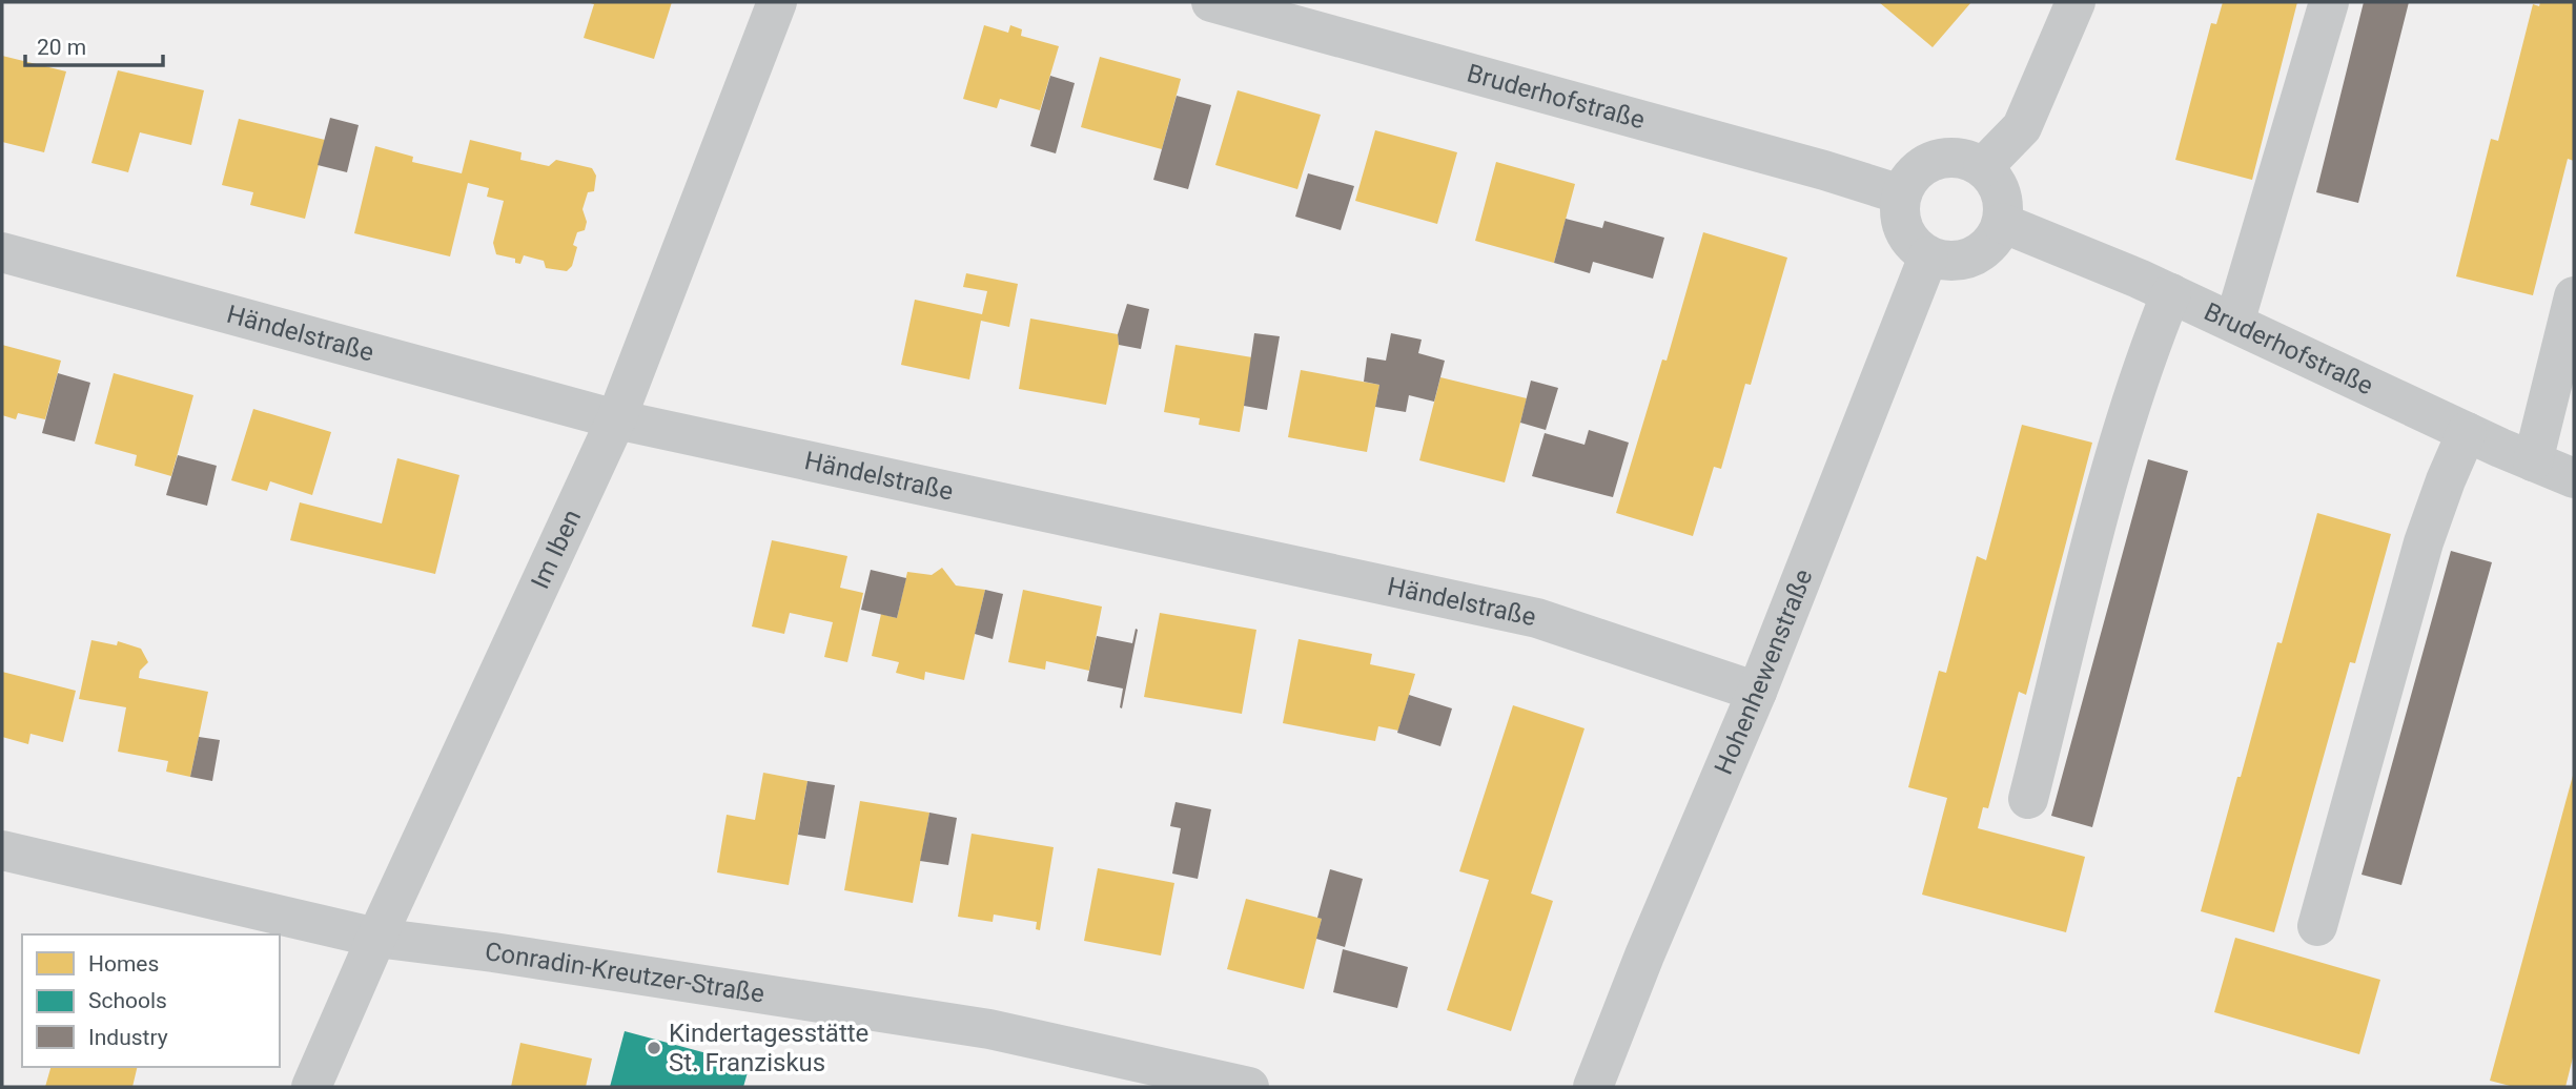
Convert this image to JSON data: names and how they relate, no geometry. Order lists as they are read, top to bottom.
{
  "streets": {
    "street": [
      "Bruderhofstraße",
      "Händelstraße",
      "Im Iben",
      "Hohenhewenstraße",
      "Conradin-Kreutzer-Straße"
    ]
  },
  "crossings": [
    ["Bruderhofstraße", "Hohenhewenstraße"],
    ["Händelstraße", "Im Iben"],
    ["Händelstraße", "Hohenhewenstraße"],
    ["Im Iben", "Conradin-Kreutzer-Straße"]
  ],
  "places": ["Kindertagesstätte St. Franziskus"],
  "legend": ["Homes", "Schools", "Industry"],
  "scale_bar": "20 m"
}
